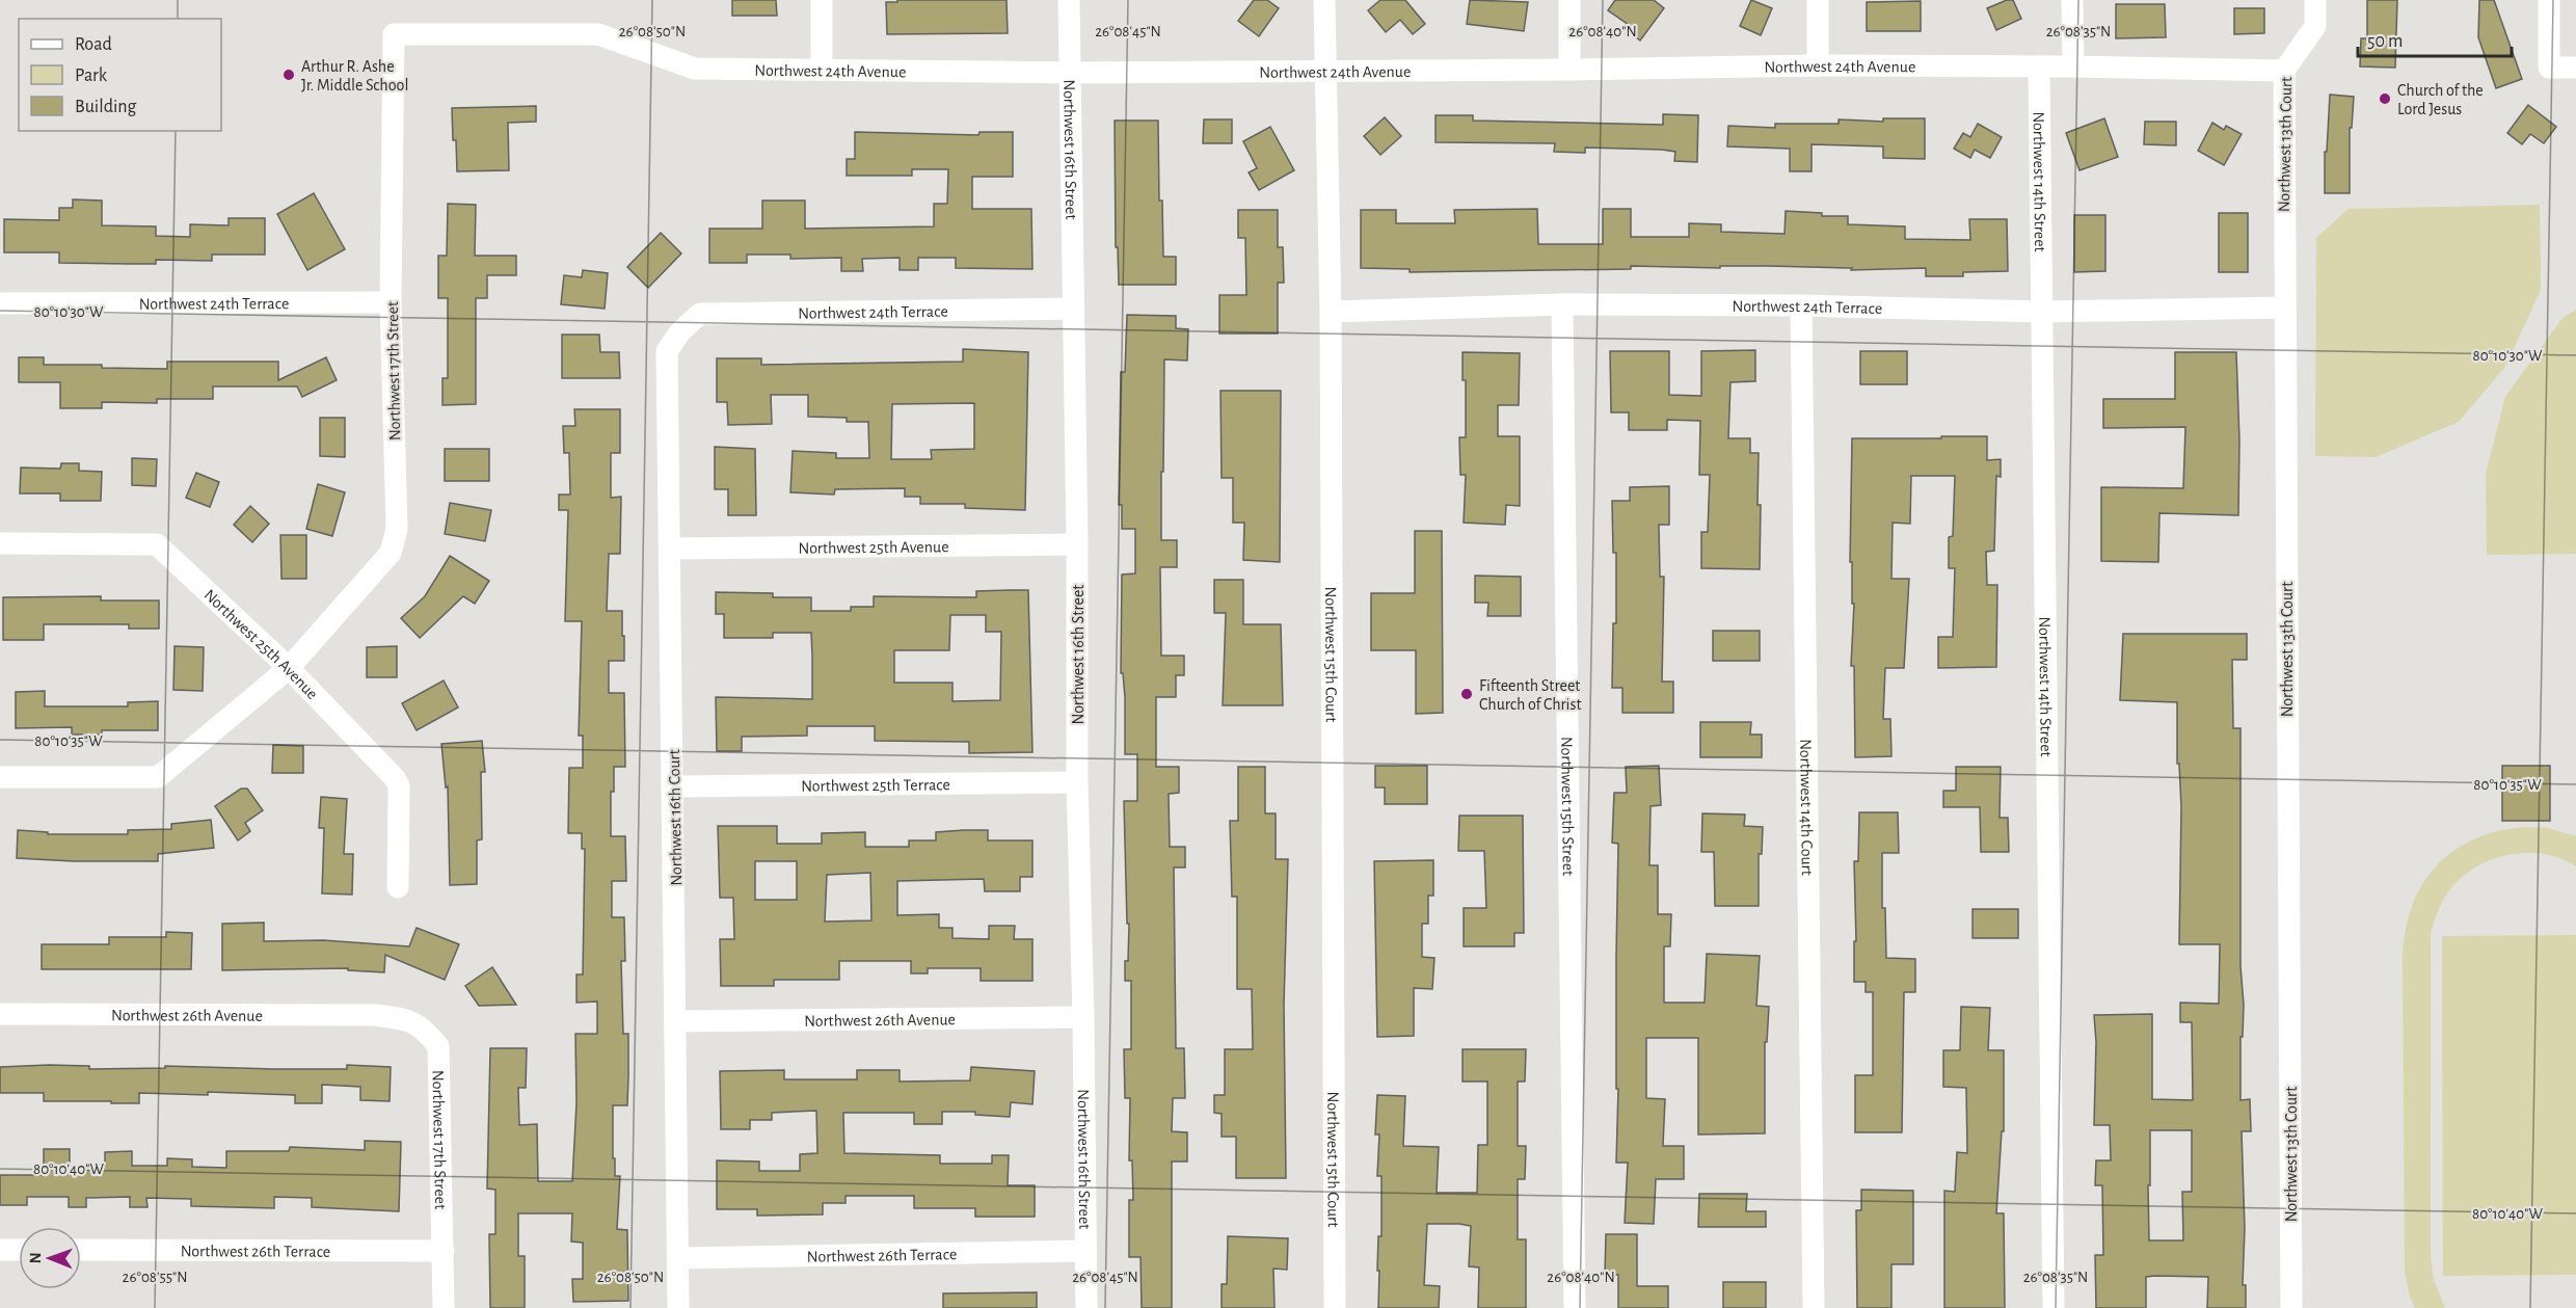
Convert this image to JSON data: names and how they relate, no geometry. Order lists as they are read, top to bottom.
{
  "streets": {
    "street": [
      "Northwest 24th Avenue",
      "Northwest 13th Court",
      "Northwest 16th Street",
      "Northwest 14th Street",
      "Northwest 24th Terrace",
      "Northwest 17th Street",
      "Northwest 25th Avenue",
      "Northwest 15th Court",
      "Northwest 25th Terrace",
      "Northwest 15th Street",
      "Northwest 14th Court",
      "Northwest 16th Court",
      "Northwest 26th Avenue",
      "Northwest 26th Terrace"
    ]
  },
  "crossings": [
    ["Northwest 24th Avenue", "Northwest 13th Court"],
    ["Northwest 24th Avenue", "Northwest 16th Street"],
    ["Northwest 24th Avenue", "Northwest 14th Street"],
    ["Northwest 24th Avenue", "Northwest 17th Street"],
    ["Northwest 24th Avenue", "Northwest 15th Court"],
    ["Northwest 13th Court", "Northwest 24th Terrace"],
    ["Northwest 16th Street", "Northwest 24th Terrace"],
    ["Northwest 16th Street", "Northwest 25th Avenue"],
    ["Northwest 16th Street", "Northwest 25th Terrace"],
    ["Northwest 16th Street", "Northwest 26th Avenue"],
    ["Northwest 16th Street", "Northwest 26th Terrace"],
    ["Northwest 14th Street", "Northwest 24th Terrace"],
    ["Northwest 24th Terrace", "Northwest 17th Street"],
    ["Northwest 24th Terrace", "Northwest 15th Court"],
    ["Northwest 24th Terrace", "Northwest 15th Street"],
    ["Northwest 24th Terrace", "Northwest 14th Court"],
    ["Northwest 24th Terrace", "Northwest 16th Court"],
    ["Northwest 17th Street", "Northwest 25th Avenue"],
    ["Northwest 17th Street", "Northwest 26th Avenue"],
    ["Northwest 17th Street", "Northwest 26th Terrace"],
    ["Northwest 25th Avenue", "Northwest 16th Court"],
    ["Northwest 25th Terrace", "Northwest 16th Court"],
    ["Northwest 16th Court", "Northwest 26th Avenue"],
    ["Northwest 16th Court", "Northwest 26th Terrace"]
  ],
  "places": ["Arthur R. Ashe Jr. Middle School", "Church of the Lord Jesus", "Fifteenth Street Church of Christ"],
  "legend": ["Road", "Park", "Building"],
  "scale_bar": "50 m",
  "north": "left",
  "coordinates": [
    "26°08'50\"N",
    "26°08'45\"N",
    "26°08'40\"N",
    "26°08'35\"N",
    "80°10'30\"W",
    "80°10'35\"W",
    "80°10'40\"W",
    "26°08'55\"N"
  ]
}
